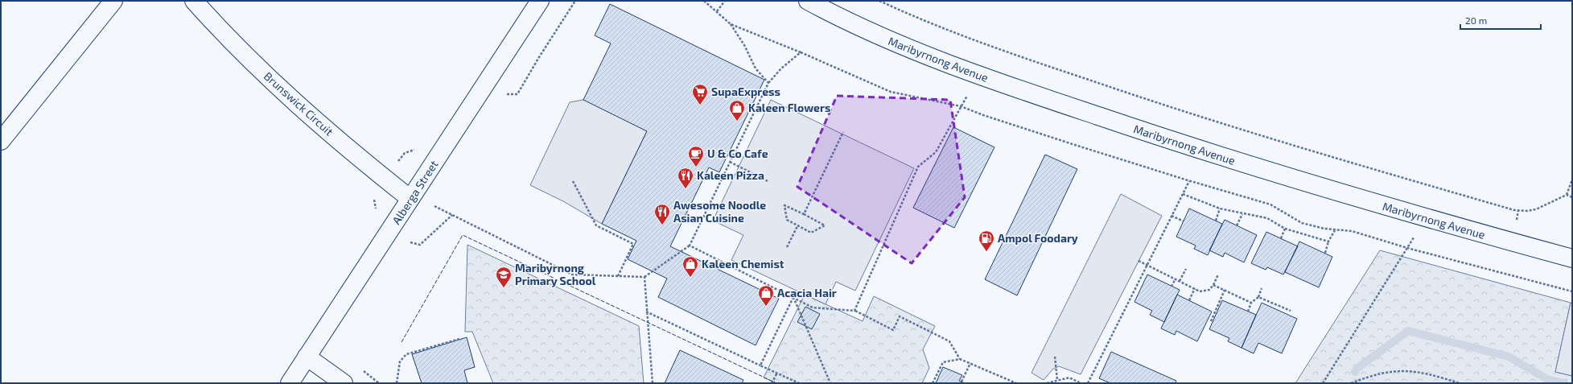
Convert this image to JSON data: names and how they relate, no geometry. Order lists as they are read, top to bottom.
{
  "streets": {
    "street": ["Maribyrnong Avenue", "Brunswick Circuit", "Alberga Street"]
  },
  "crossings": [
    ["Brunswick Circuit", "Alberga Street"]
  ],
  "places": {
    "supermarket": ["SupaExpress"],
    "shop": ["Kaleen Flowers", "Kaleen Chemist", "Acacia Hair"],
    "cafe": ["U & Co Cafe"],
    "restaurant": ["Kaleen Pizza", "Awesome Noodle Asian Cuisine"],
    "fuel station": ["Ampol Foodary"],
    "school or university": ["Maribyrnong Primary School"]
  },
  "scale_bar": "20 m"
}
